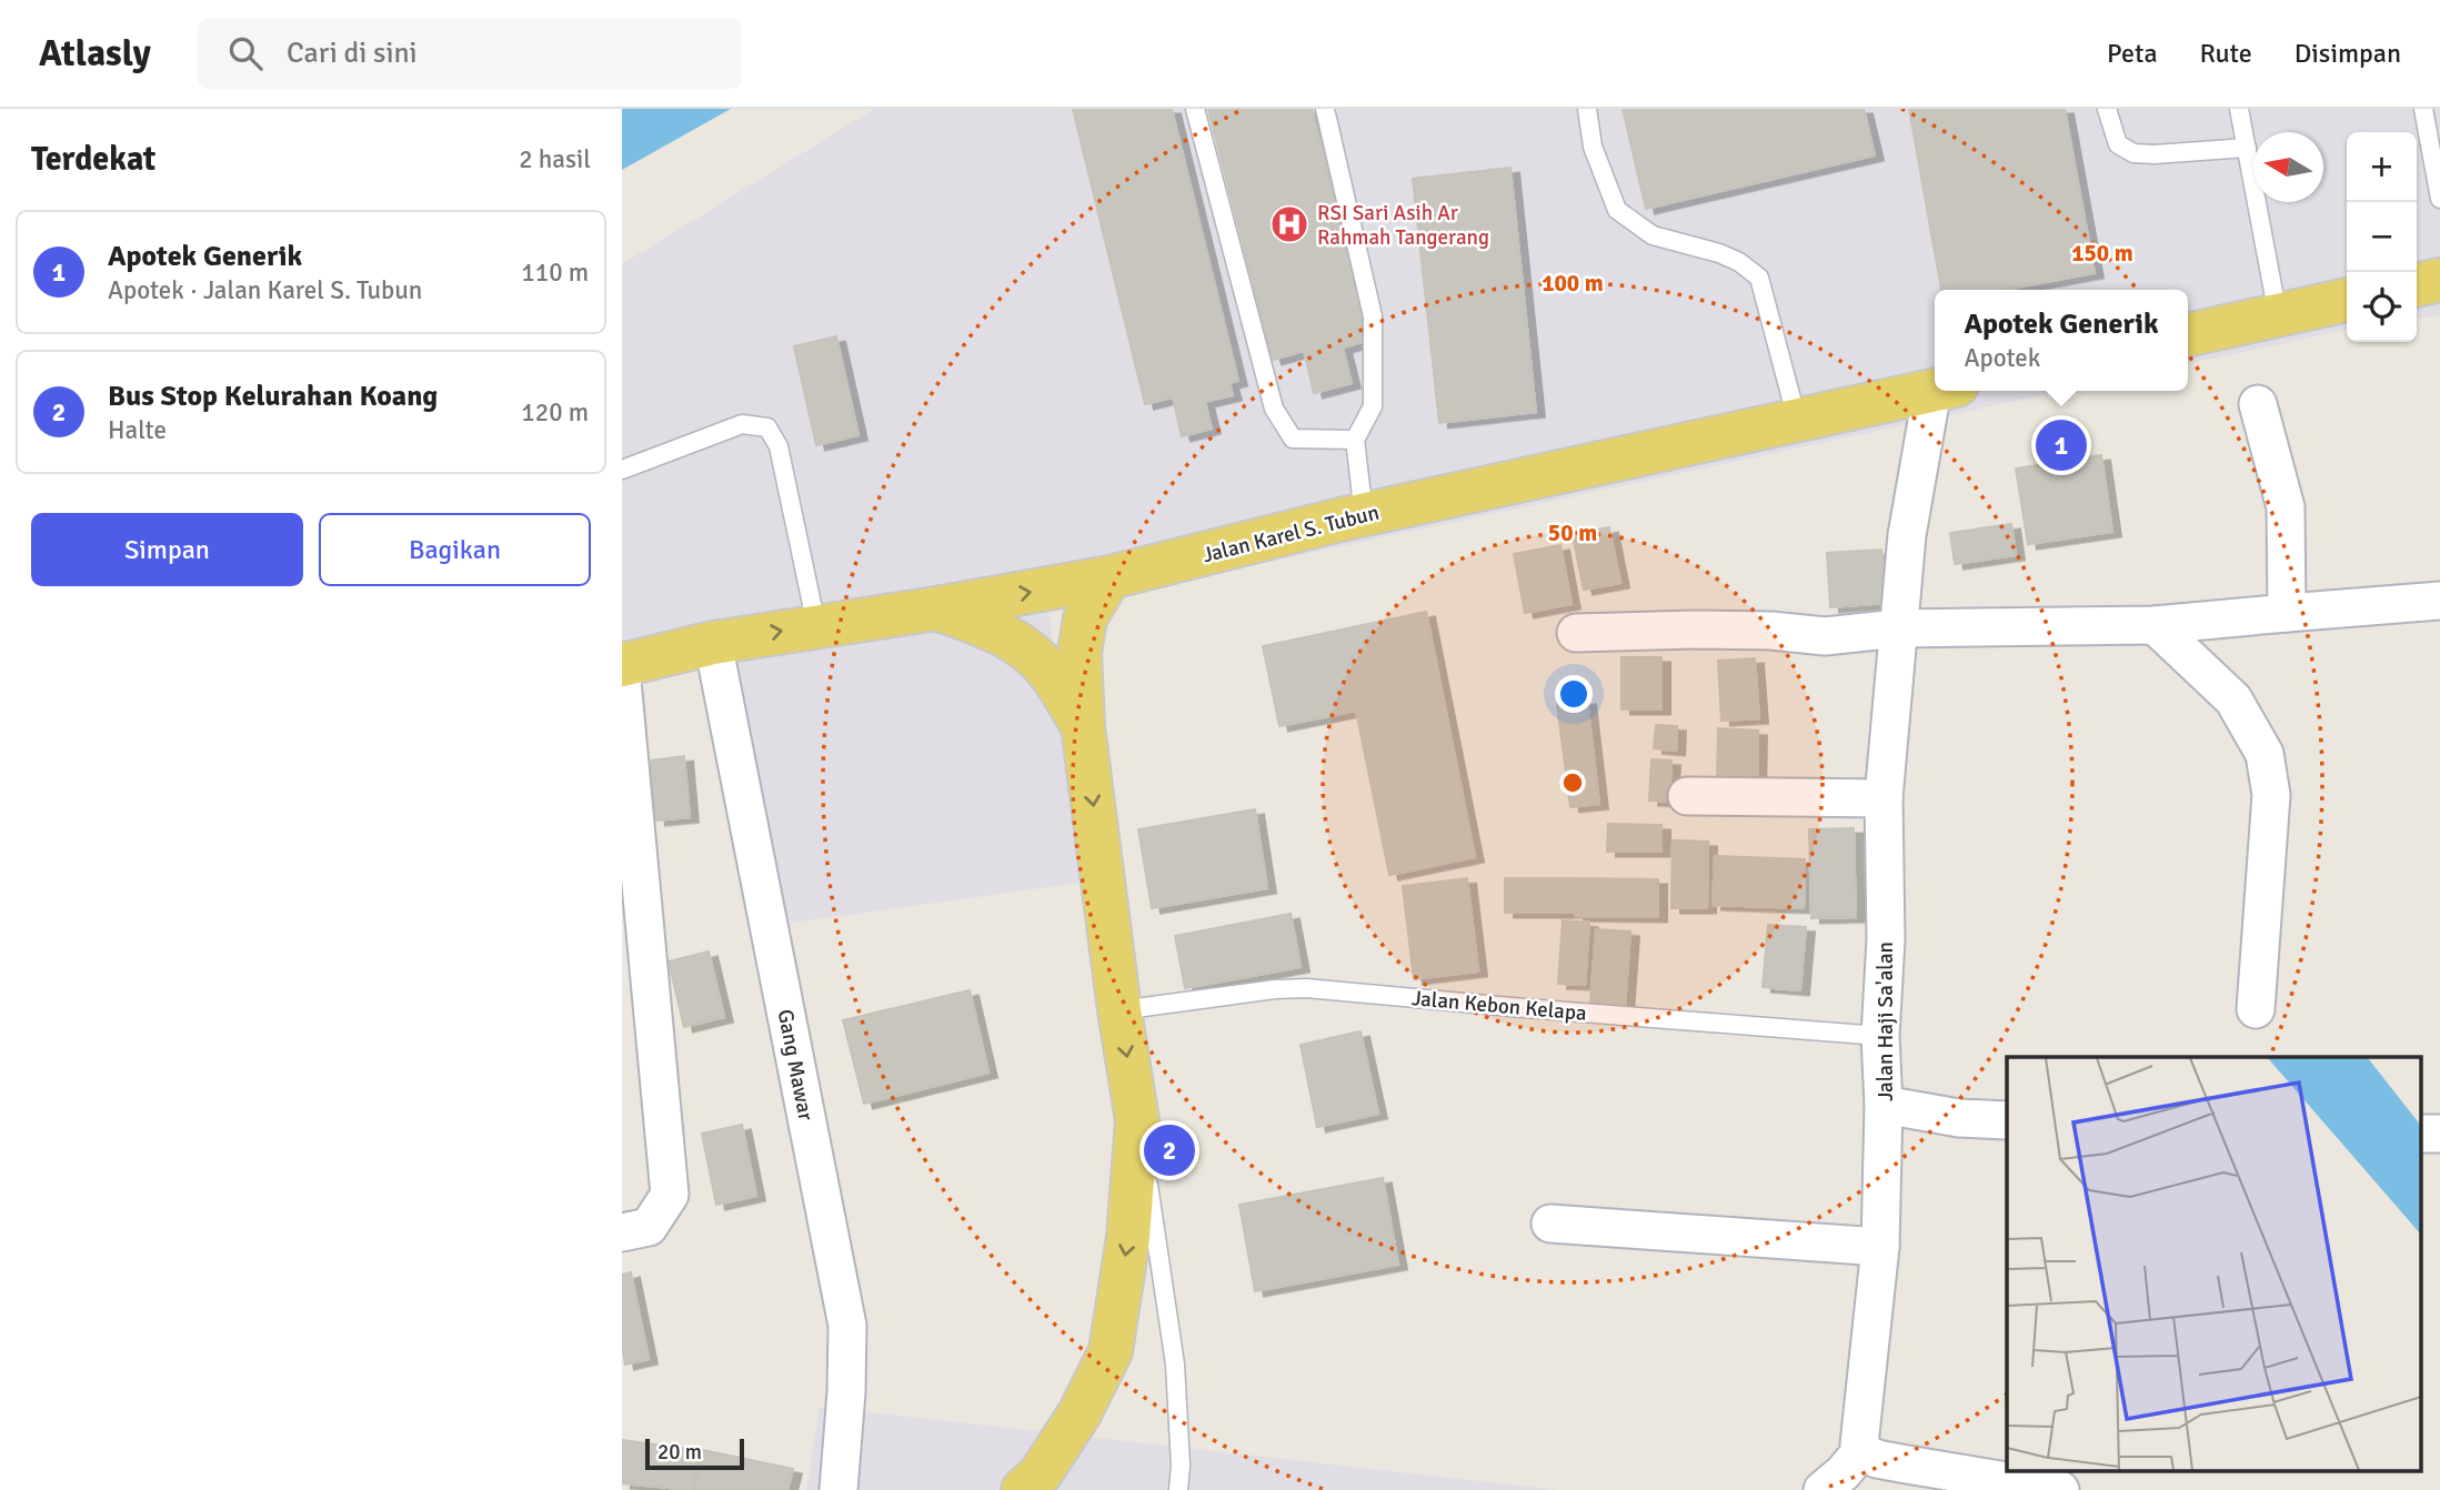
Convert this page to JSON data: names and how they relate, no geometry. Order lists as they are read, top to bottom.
{
  "streets": {
    "main road": ["Jalan Karel S. Tubun"],
    "street": ["Jalan Haji Sa'alan", "Gang Mawar"],
    "lane": ["Jalan Kebon Kelapa"]
  },
  "crossings": [
    ["Jalan Karel S. Tubun", "Gang Mawar"],
    ["Jalan Kebon Kelapa", "Jalan Haji Sa'alan"]
  ],
  "places": {
    "hospital": ["RSI Sari Asih Ar Rahmah Tangerang"]
  },
  "scale_bar": "20 m",
  "north": "left",
  "page": {
    "header": "Atlasly",
    "search": "Cari di sini",
    "nav": ["Peta", "Rute", "Disimpan"],
    "heading": ["Terdekat", "2 hasil"],
    "map_buttons": ["+", "−"],
    "list": [
      {
        "mark": "1",
        "name": "Apotek Generik",
        "note": "Apotek · Jalan Karel S. Tubun",
        "value": "110 m"
      },
      {
        "mark": "2",
        "name": "Bus Stop Kelurahan Koang",
        "note": "Halte",
        "value": "120 m"
      }
    ],
    "popup": ["Apotek Generik", "Apotek"],
    "pins": ["1", "2"],
    "buttons": ["Simpan", "Bagikan"],
    "scale": "20 m"
  },
  "rings": ["150 m", "100 m", "50 m"]
}
